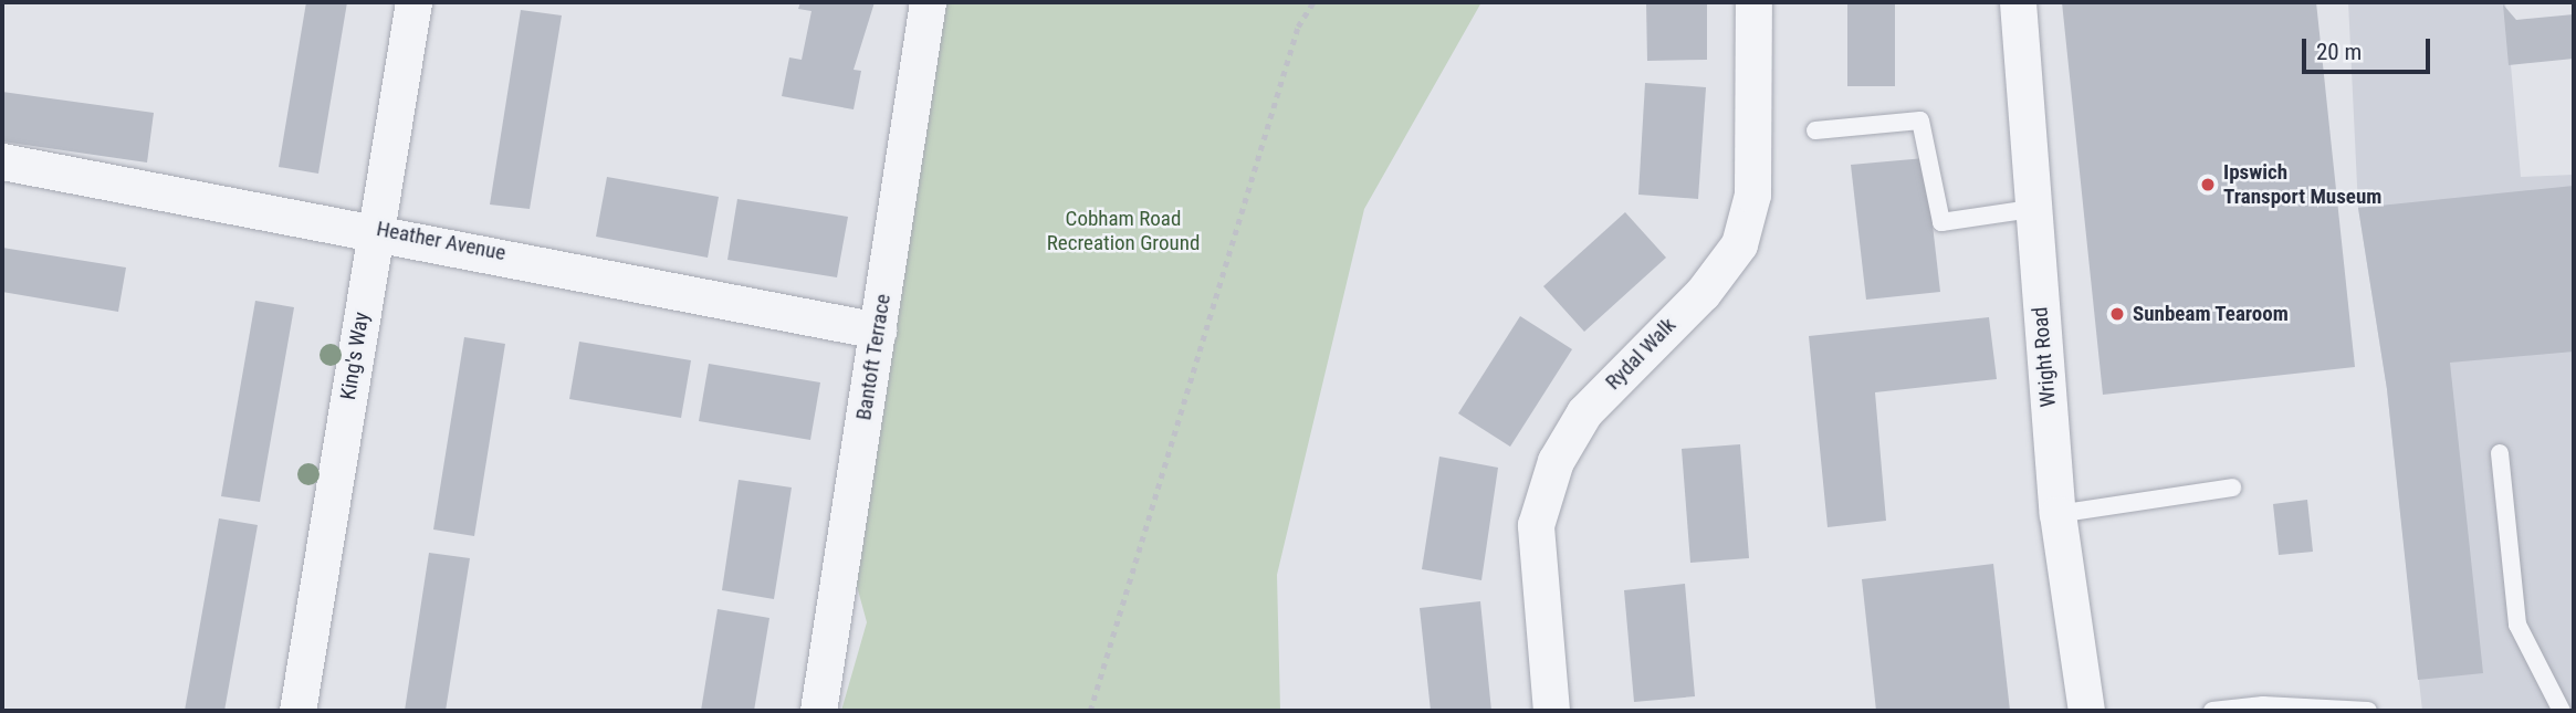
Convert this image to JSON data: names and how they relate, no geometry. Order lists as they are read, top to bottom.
{
  "streets": {
    "street": [
      "Heather Avenue",
      "Rydal Walk",
      "King's Way",
      "Bantoft Terrace",
      "Wright Road"
    ]
  },
  "crossings": [
    ["Heather Avenue", "King's Way"],
    ["Heather Avenue", "Bantoft Terrace"]
  ],
  "parks": ["Cobham Road Recreation Ground"],
  "places": ["Ipswich Transport Museum", "Sunbeam Tearoom"],
  "scale_bar": "20 m"
}
